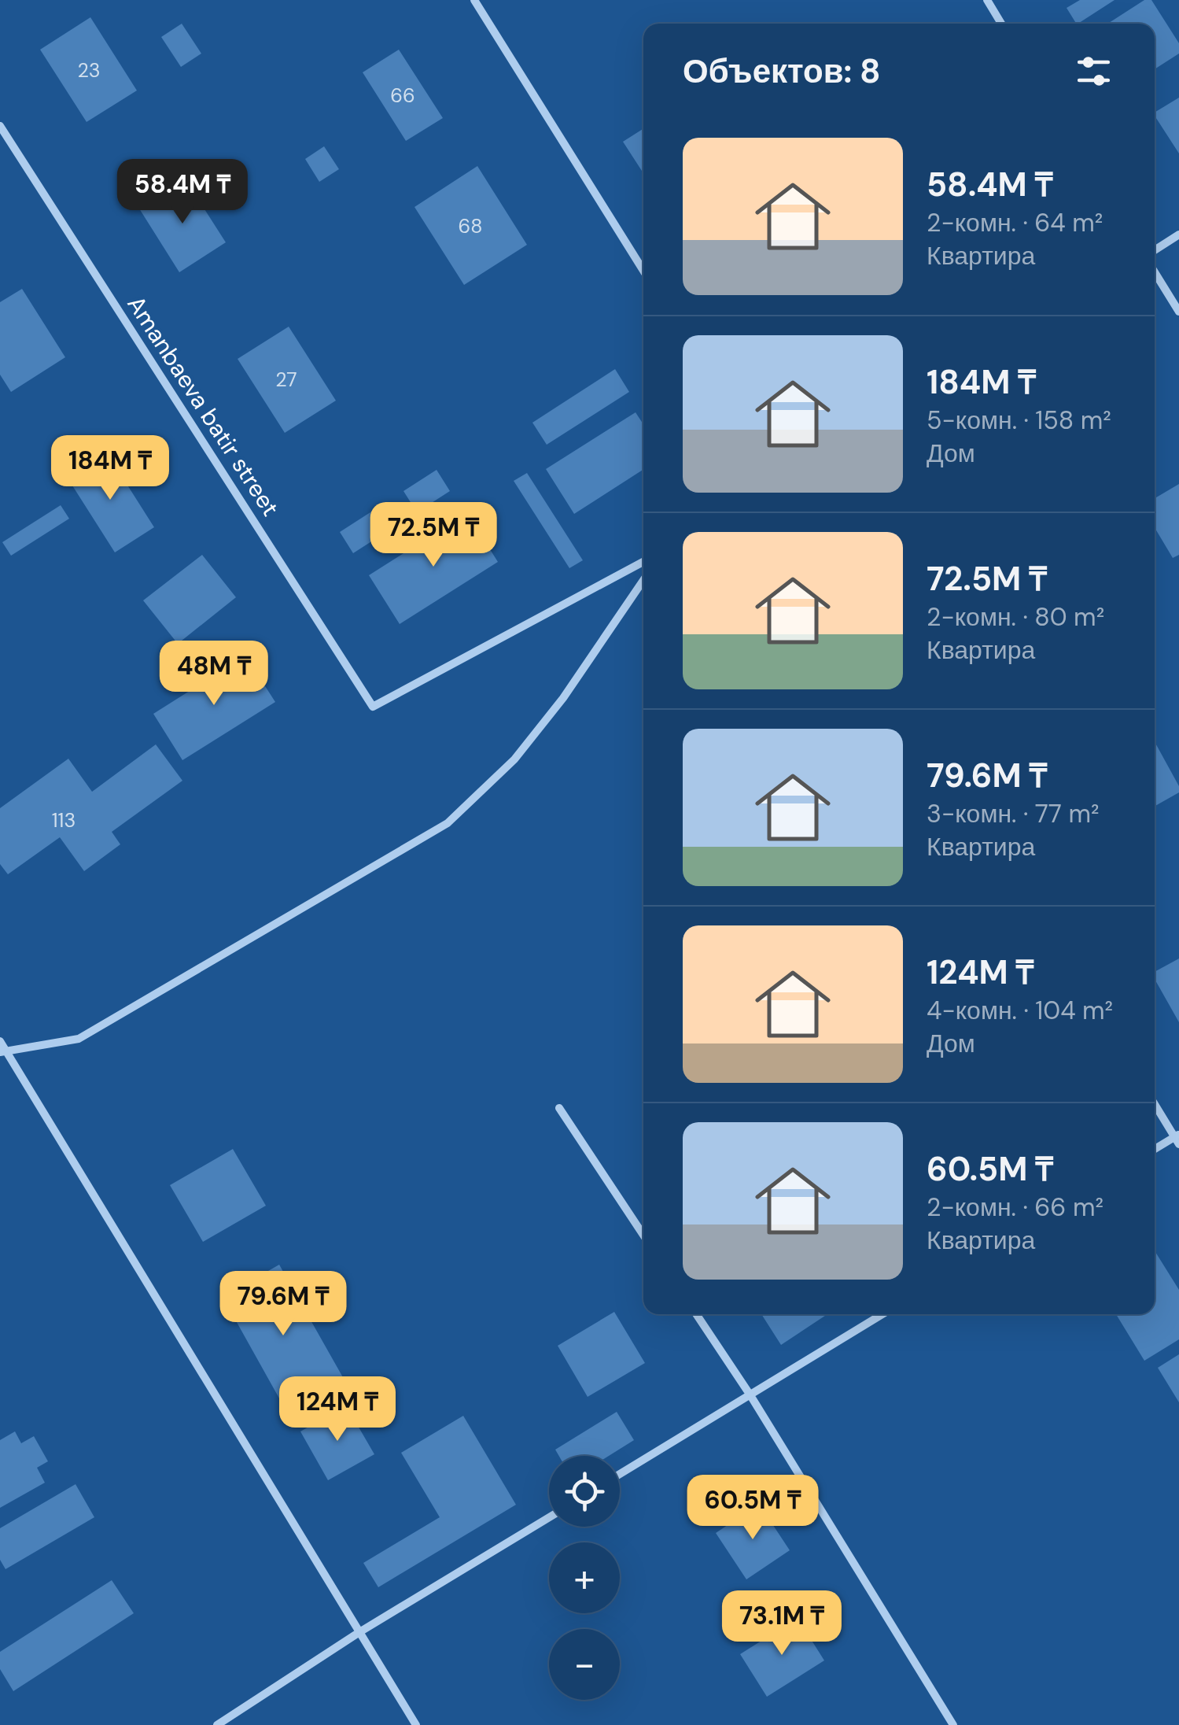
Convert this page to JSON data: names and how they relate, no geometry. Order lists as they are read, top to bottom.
{
  "streets": {
    "street": ["Amanbaeva batir street"]
  },
  "house_numbers": [
    "23",
    "66",
    "68",
    "27",
    "113"
  ],
  "page": {
    "heading": "Объектов: 8",
    "list": [
      {
        "name": "58.4M ₸",
        "note": "2-комн. · 64 m² · Квартира"
      },
      {
        "name": "184M ₸",
        "note": "5-комн. · 158 m² · Дом"
      },
      {
        "name": "72.5M ₸",
        "note": "2-комн. · 80 m² · Квартира"
      },
      {
        "name": "79.6M ₸",
        "note": "3-комн. · 77 m² · Квартира"
      },
      {
        "name": "124M ₸",
        "note": "4-комн. · 104 m² · Дом"
      },
      {
        "name": "60.5M ₸",
        "note": "2-комн. · 66 m² · Квартира"
      }
    ],
    "price": [
      "58.4M ₸",
      "184M ₸",
      "72.5M ₸",
      "48M ₸",
      "79.6M ₸",
      "124M ₸",
      "60.5M ₸",
      "73.1M ₸"
    ],
    "map_buttons": ["+", "−"]
  }
}
